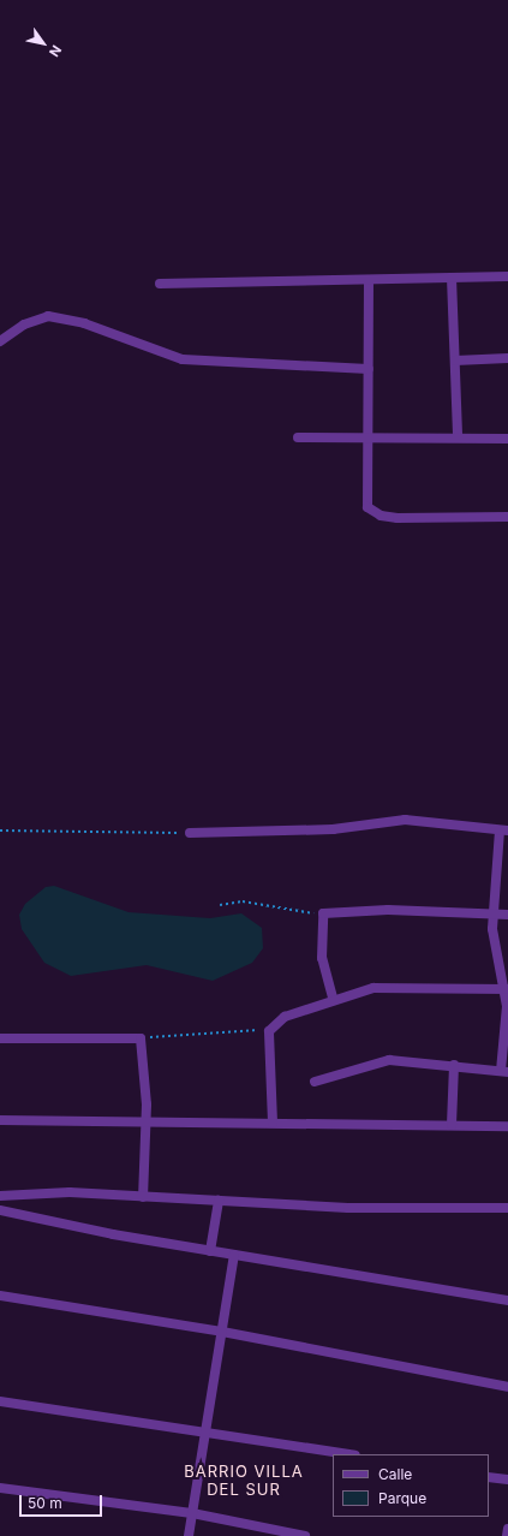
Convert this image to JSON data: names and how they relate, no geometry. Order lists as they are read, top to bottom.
{
  "districts": ["BARRIO VILLA DEL SUR"],
  "legend": ["Calle", "Parque"],
  "scale_bar": "50 m",
  "north": "bottom right"
}
